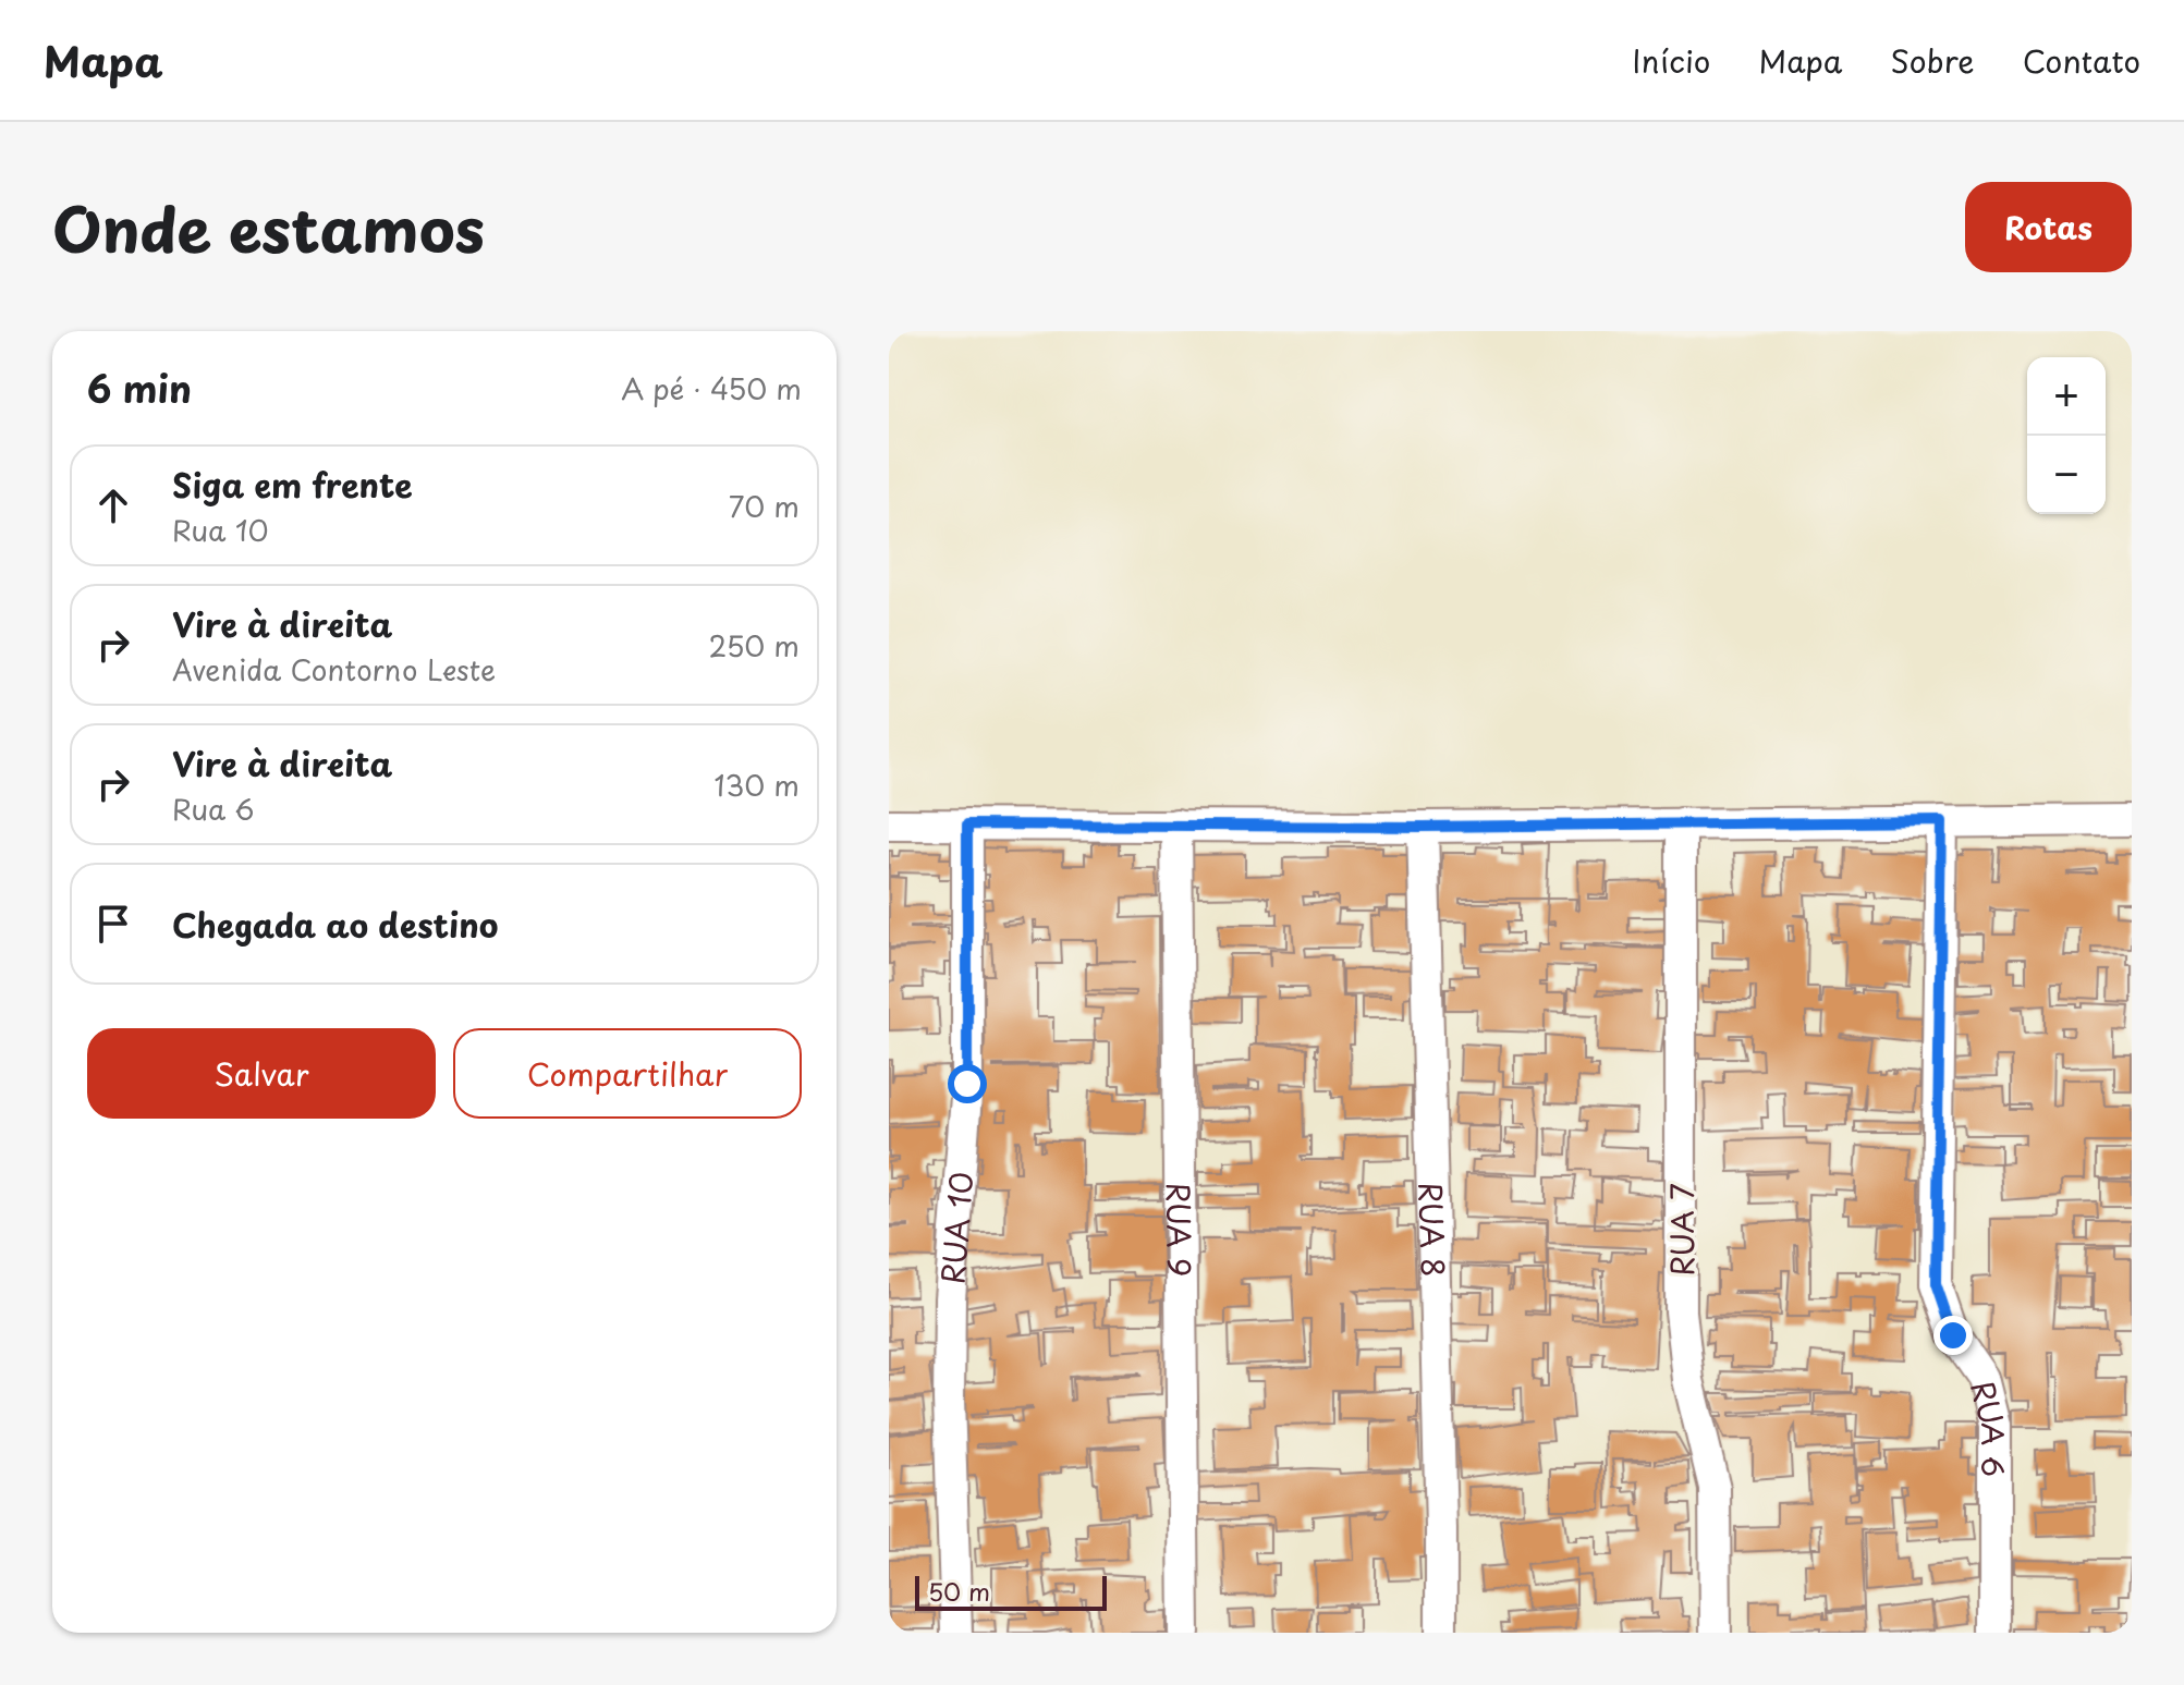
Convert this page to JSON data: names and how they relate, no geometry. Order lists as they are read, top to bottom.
{
  "streets": {
    "street": [
      "RUA 10",
      "RUA 9",
      "RUA 8",
      "RUA 7",
      "RUA 6"
    ]
  },
  "scale_bar": "50 m",
  "page": {
    "header": "Mapa",
    "nav": [
      "Início",
      "Mapa",
      "Sobre",
      "Contato"
    ],
    "title": "Onde estamos",
    "buttons": [
      "Rotas",
      ["Salvar", "Compartilhar"]
    ],
    "heading": ["6 min", "A pé · 450 m"],
    "map_buttons": ["+", "−"],
    "list": [
      ["Siga em frente", "Rua 10", "70 m"],
      ["Vire à direita", "Avenida Contorno Leste", "250 m"],
      ["Vire à direita", "Rua 6", "130 m"],
      "Chegada ao destino"
    ],
    "scale": "50 m"
  }
}
